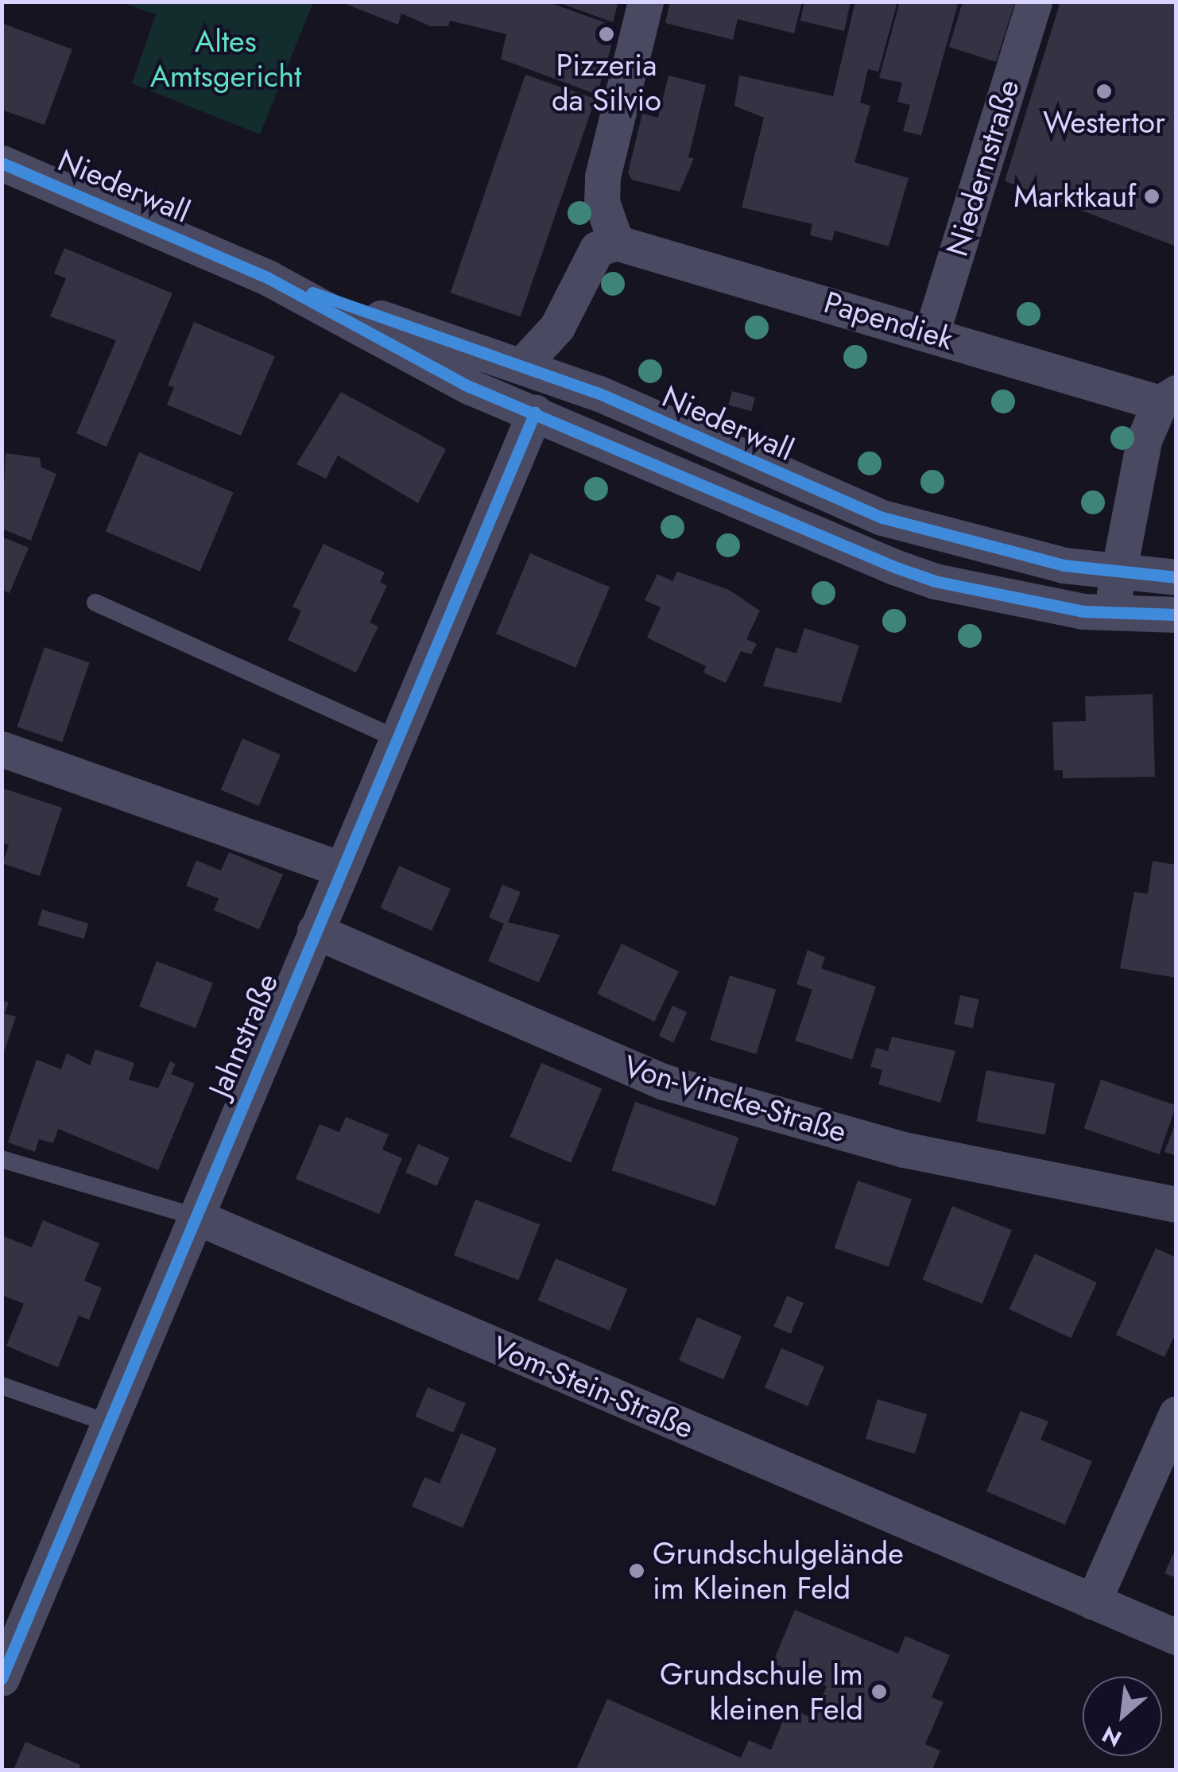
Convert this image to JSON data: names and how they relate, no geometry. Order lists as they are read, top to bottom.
{
  "streets": {
    "street": [
      "Niedernstraße",
      "Niederwall",
      "Papendiek",
      "Jahnstraße",
      "Von-Vincke-Straße",
      "Vom-Stein-Straße"
    ]
  },
  "crossings": [
    ["Niedernstraße", "Papendiek"],
    ["Niederwall", "Jahnstraße"],
    ["Jahnstraße", "Von-Vincke-Straße"],
    ["Jahnstraße", "Vom-Stein-Straße"]
  ],
  "parks": ["Altes Amtsgericht"],
  "places": [
    "Pizzeria da Silvio",
    "Westertor",
    "Marktkauf",
    "Grundschulgelände im Kleinen Feld",
    "Grundschule Im kleinen Feld"
  ],
  "north": "bottom left"
}
